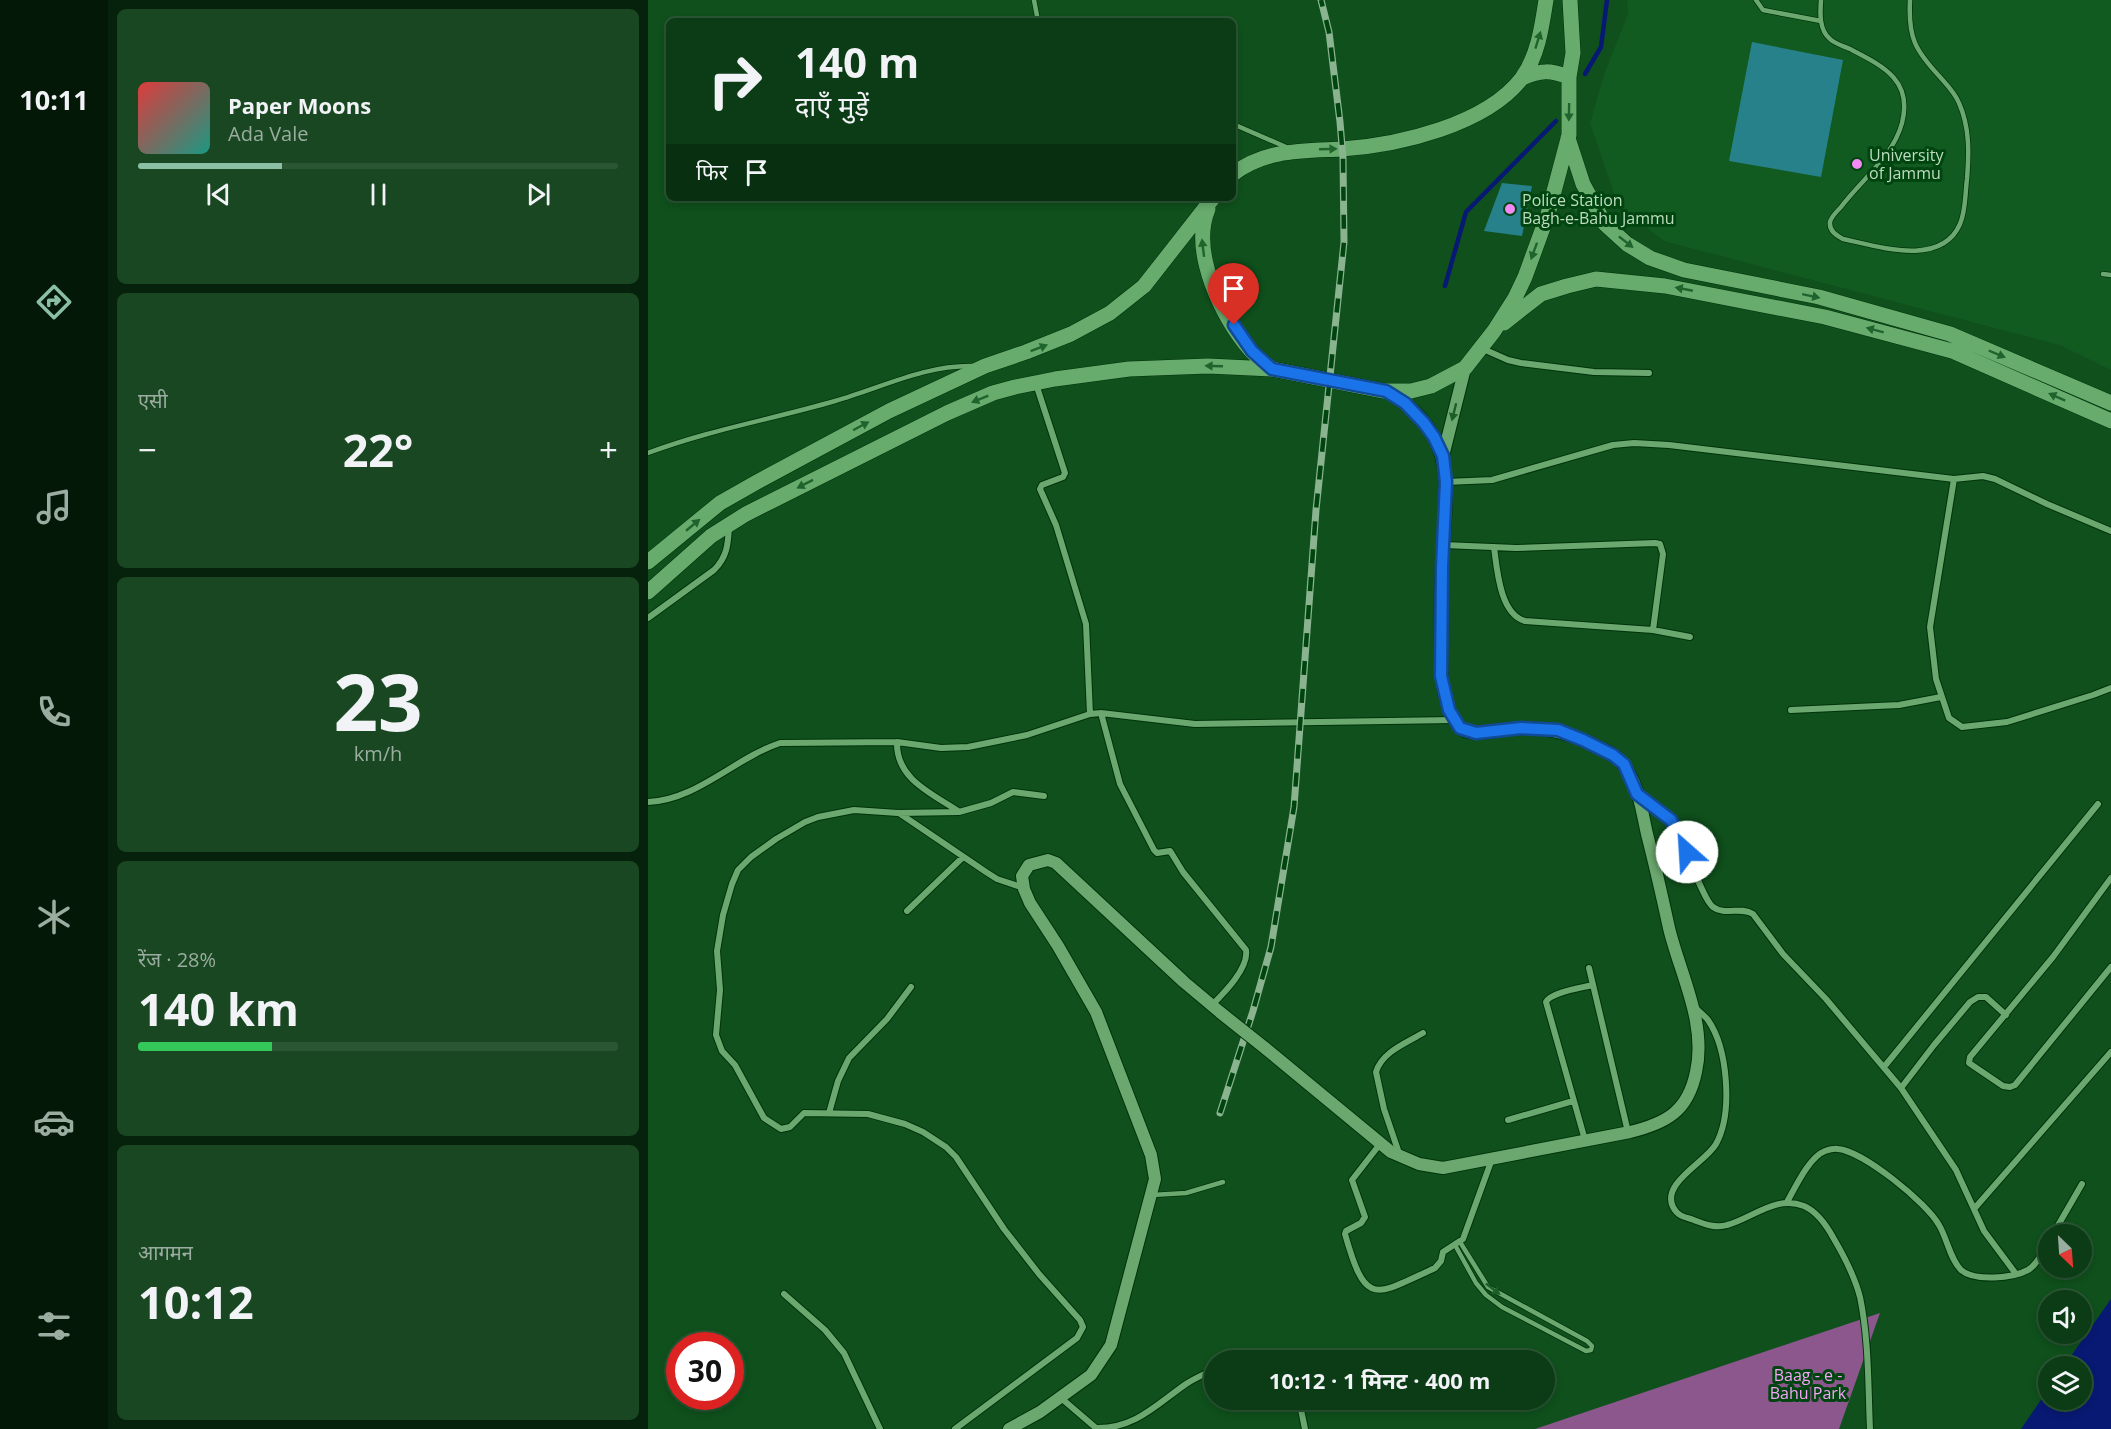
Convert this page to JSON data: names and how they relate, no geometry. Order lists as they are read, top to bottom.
{
  "parks": ["Baag - e - Bahu Park"],
  "places": ["University of Jammu", "Police Station Bagh-e-Bahu Jammu"],
  "north": "bottom right",
  "page": {
    "tabs": "10:11",
    "turn": ["140 m", "दाएँ मुड़ें"],
    "song": ["Paper Moons", "Ada Vale"],
    "then": "फिर",
    "tile": [
      "एसी",
      ["23", "km/h"],
      ["रेंज · 28%", "140 km"],
      ["आगमन", "10:12"]
    ],
    "heat": ["−", "22°", "+"],
    "limit": "30",
    "trip": "10:12 · 1 मिनट · 400 m"
  }
}
